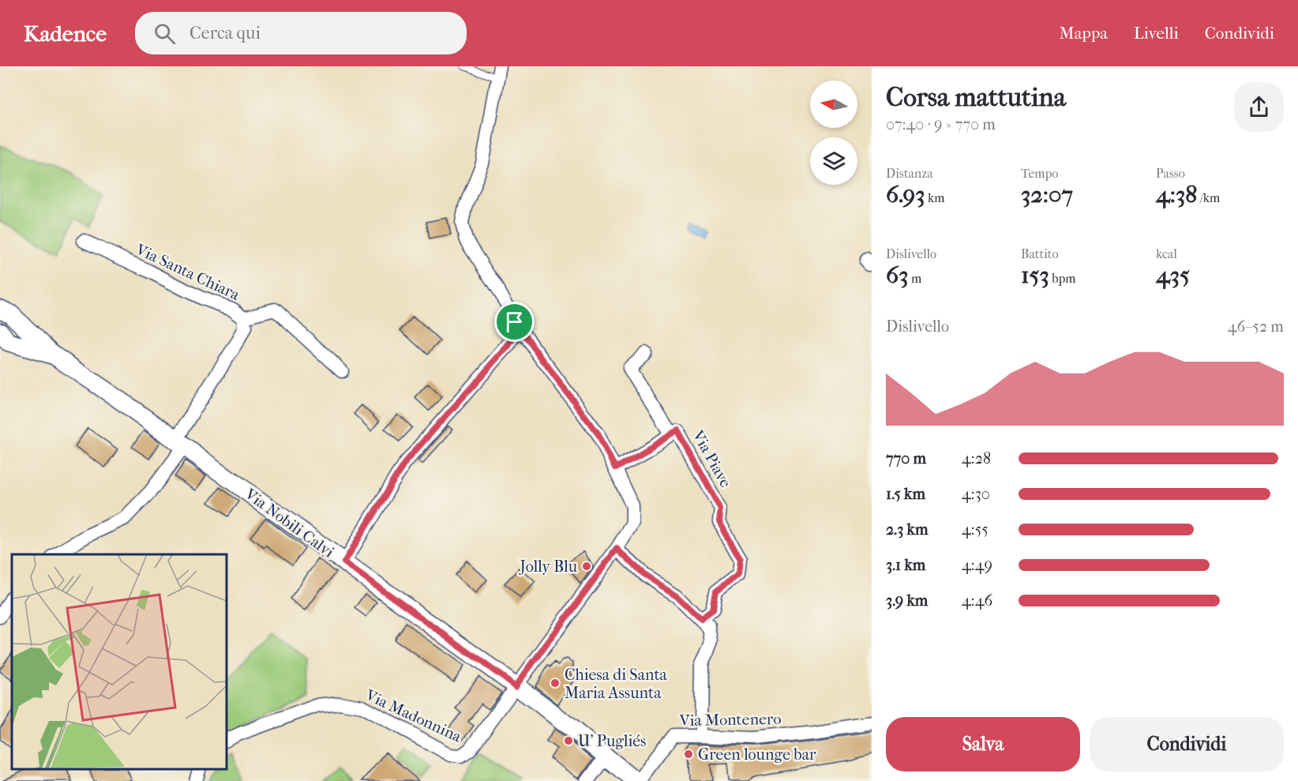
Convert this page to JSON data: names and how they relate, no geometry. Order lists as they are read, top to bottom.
{
  "streets": {
    "main road": ["Via Nobili Calvi"],
    "street": [
      "Via Santa Chiara",
      "Via Piave",
      "Via Madonnina",
      "Via Montenero"
    ]
  },
  "crossings": [
    ["Via Piave", "Via Madonnina"],
    ["Via Nobili Calvi", "Via Madonnina"],
    ["Via Nobili Calvi", "Via Montenero"]
  ],
  "places": [
    "Jolly Blu",
    "Chiesa di Santa Maria Assunta",
    "U' Pugliés",
    "Green lounge bar"
  ],
  "north": "left",
  "page": {
    "header": "Kadence",
    "search": "Cerca qui",
    "nav": ["Mappa", "Livelli", "Condividi"],
    "heading": ["Corsa mattutina", "07:40 · 9 × 770 m"],
    "stats": [
      ["Distanza", "6.93 km"],
      ["Tempo", "32:07"],
      ["Passo", "4:38 /km"],
      ["Dislivello", "63 m"],
      ["Battito", "153 bpm"],
      ["kcal", "435"]
    ],
    "chart": ["Dislivello", "46–52 m"],
    "list": [
      {
        "name": "770 m",
        "note": "4:28"
      },
      {
        "name": "1.5 km",
        "note": "4:30"
      },
      {
        "name": "2.3 km",
        "note": "4:55"
      },
      {
        "name": "3.1 km",
        "note": "4:49"
      },
      {
        "name": "3.9 km",
        "note": "4:46"
      }
    ],
    "buttons": ["Salva", "Condividi"]
  }
}
